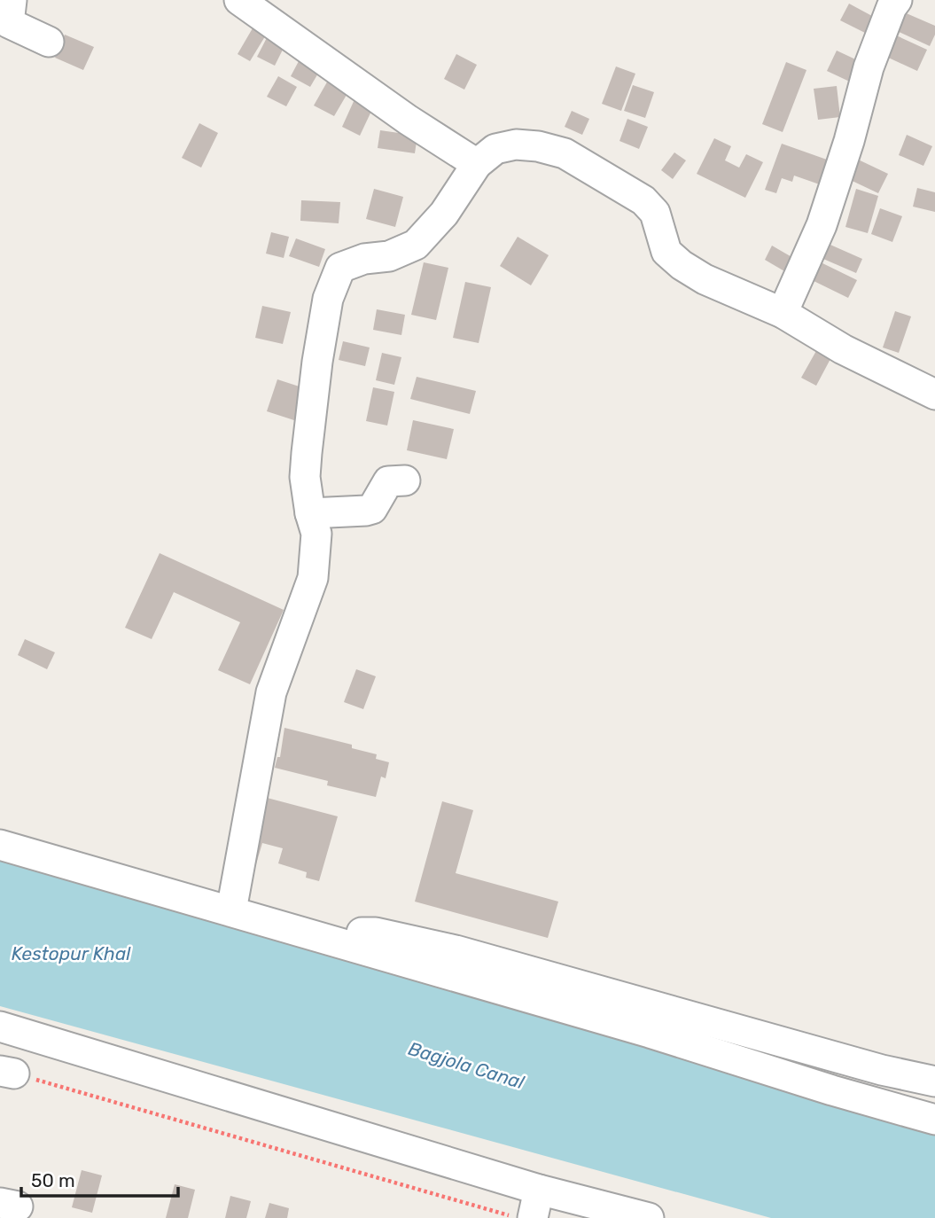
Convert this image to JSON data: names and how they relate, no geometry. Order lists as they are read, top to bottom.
{
  "water": ["Kestopur Khal", "Bagjola Canal"],
  "scale_bar": "50 m"
}
